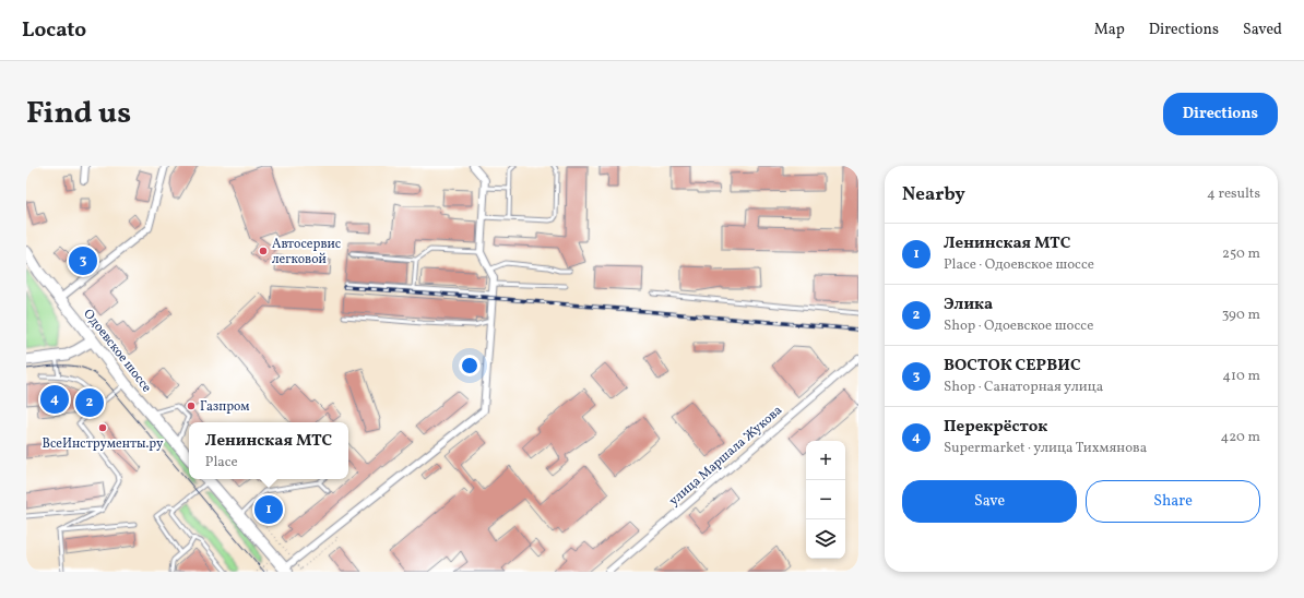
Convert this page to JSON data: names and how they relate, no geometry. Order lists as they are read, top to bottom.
{
  "streets": {
    "main road": ["Одоевское шоссе"],
    "street": ["улица Маршала Жукова"]
  },
  "places": ["Автосервис легковой", "Газпром", "ВсеИнструменты.ру"],
  "page": {
    "header": "Locato",
    "nav": ["Map", "Directions", "Saved"],
    "title": "Find us",
    "buttons": [
      "Directions",
      ["Save", "Share"]
    ],
    "heading": ["Nearby", "4 results"],
    "list": [
      {
        "mark": "1",
        "name": "Ленинская МТС",
        "note": "Place · Одоевское шоссе",
        "value": "250 m"
      },
      {
        "mark": "2",
        "name": "Элика",
        "note": "Shop · Одоевское шоссе",
        "value": "390 m"
      },
      {
        "mark": "3",
        "name": "ВОСТОК СЕРВИС",
        "note": "Shop · Санаторная улица",
        "value": "410 m"
      },
      {
        "mark": "4",
        "name": "Перекрёсток",
        "note": "Supermarket · улица Тихмянова",
        "value": "420 m"
      }
    ],
    "pins": [
      "3",
      "4",
      "2",
      "1"
    ],
    "popup": ["Ленинская МТС", "Place"],
    "map_buttons": ["+", "−"]
  }
}
